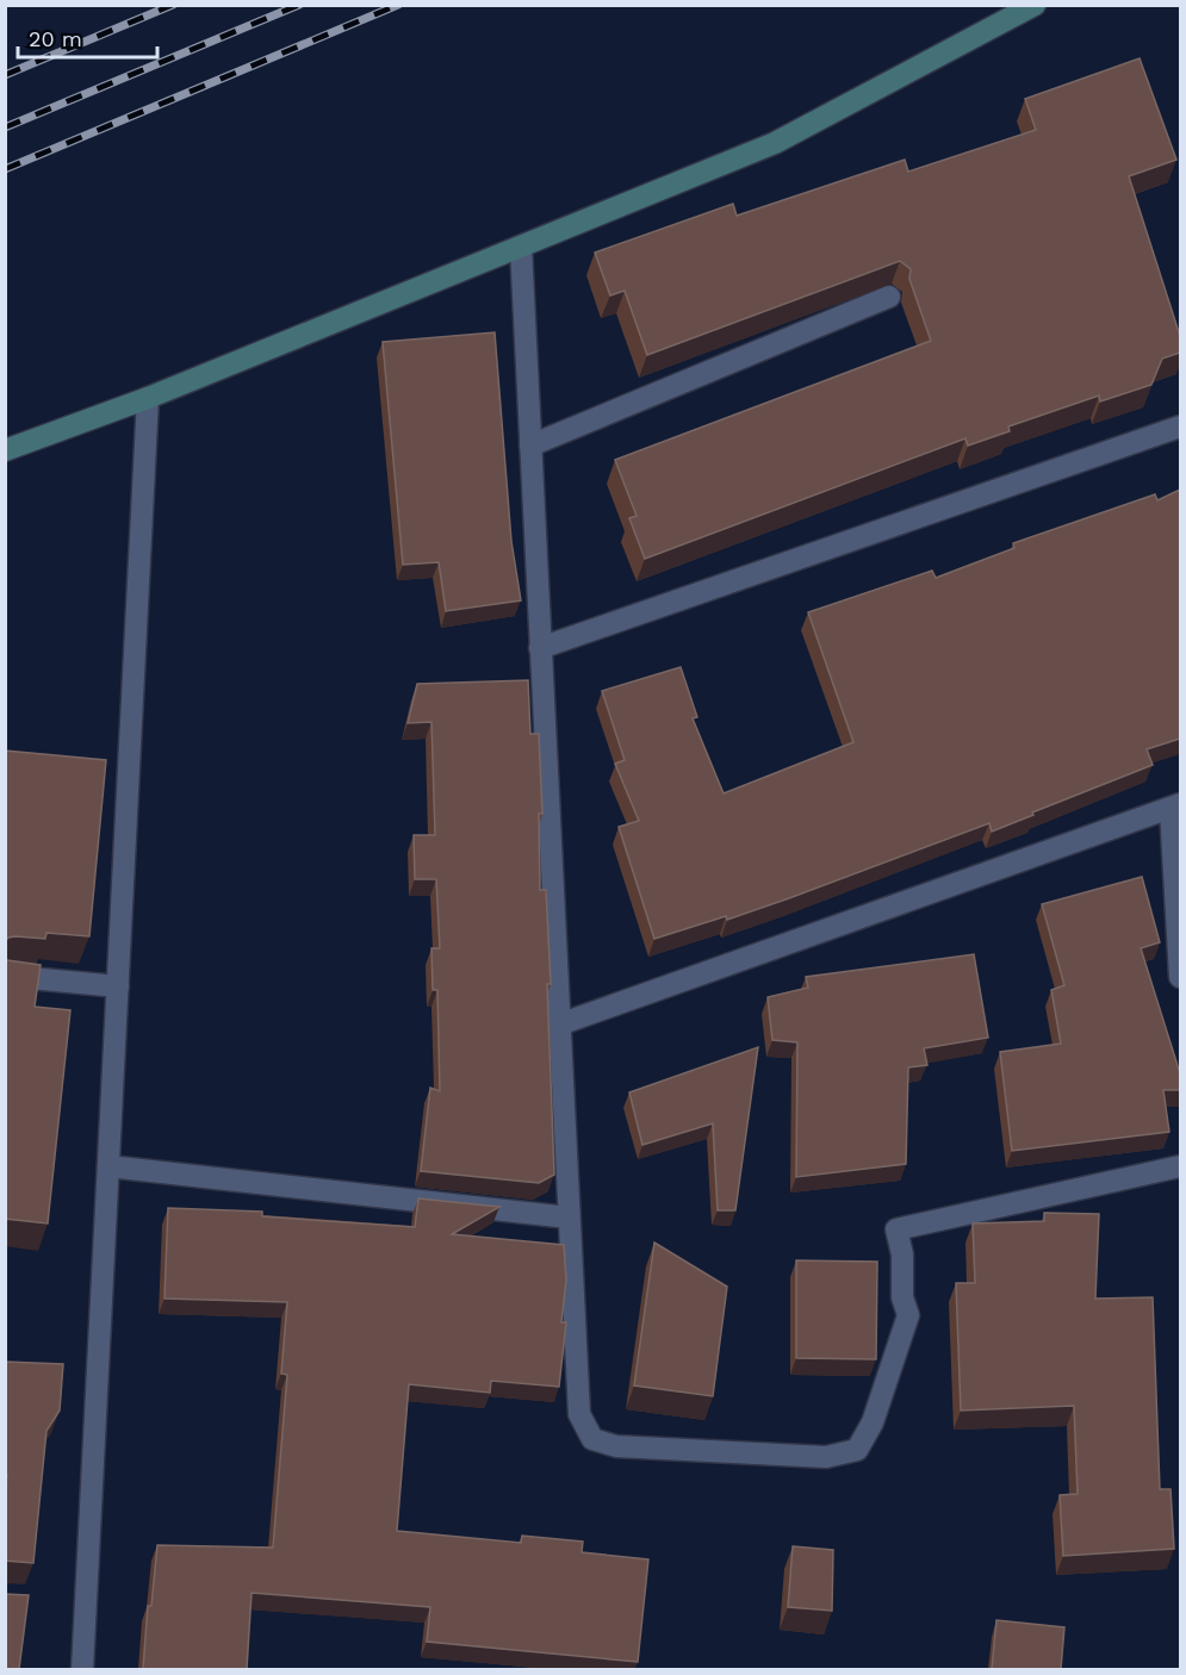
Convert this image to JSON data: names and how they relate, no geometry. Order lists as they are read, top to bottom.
{
  "scale_bar": "20 m"
}
